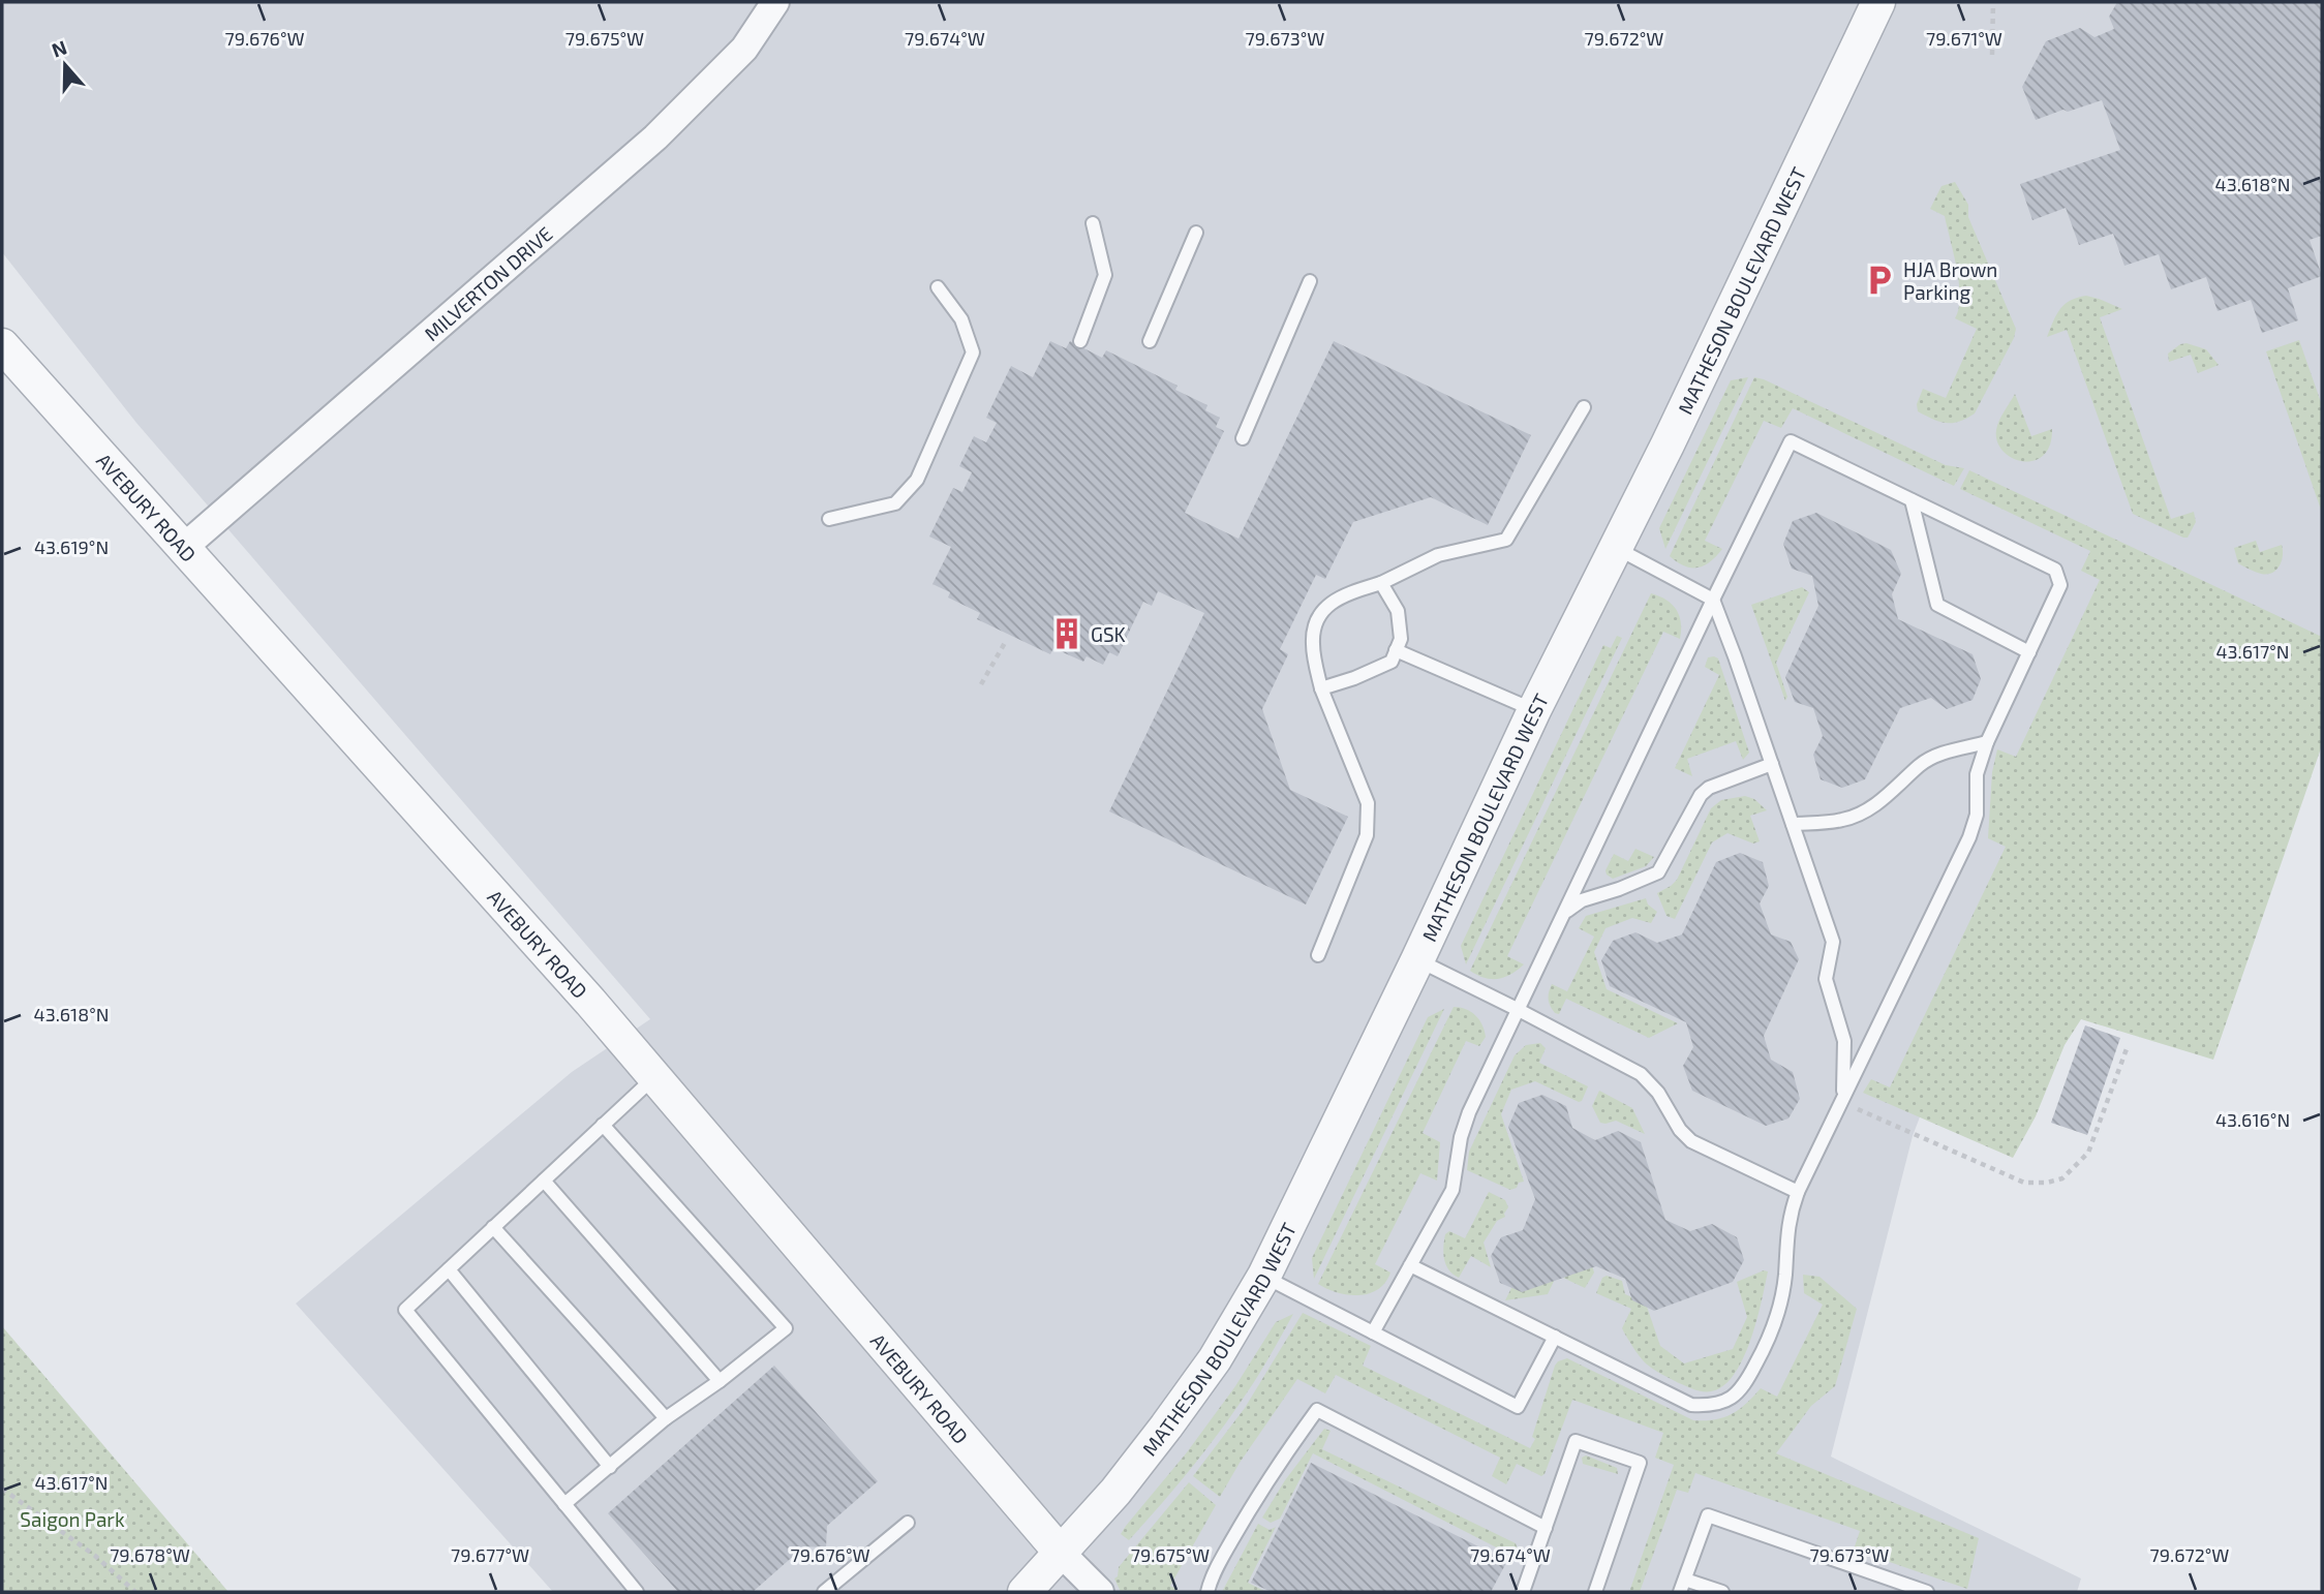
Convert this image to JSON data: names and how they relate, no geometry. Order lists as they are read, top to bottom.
{
  "streets": {
    "street": ["MILVERTON DRIVE", "MATHESON BOULEVARD WEST", "AVEBURY ROAD"]
  },
  "crossings": [
    ["MILVERTON DRIVE", "AVEBURY ROAD"],
    ["MATHESON BOULEVARD WEST", "AVEBURY ROAD"]
  ],
  "parks": ["Saigon Park"],
  "places": {
    "parking": ["HJA Brown Parking"],
    "building": ["GSK"]
  },
  "north": "top",
  "coordinates": [
    "79.676°W",
    "79.675°W",
    "79.674°W",
    "79.673°W",
    "79.672°W",
    "79.671°W",
    "43.618°N",
    "43.619°N",
    "43.617°N",
    "43.616°N",
    "79.678°W",
    "79.677°W"
  ]
}
